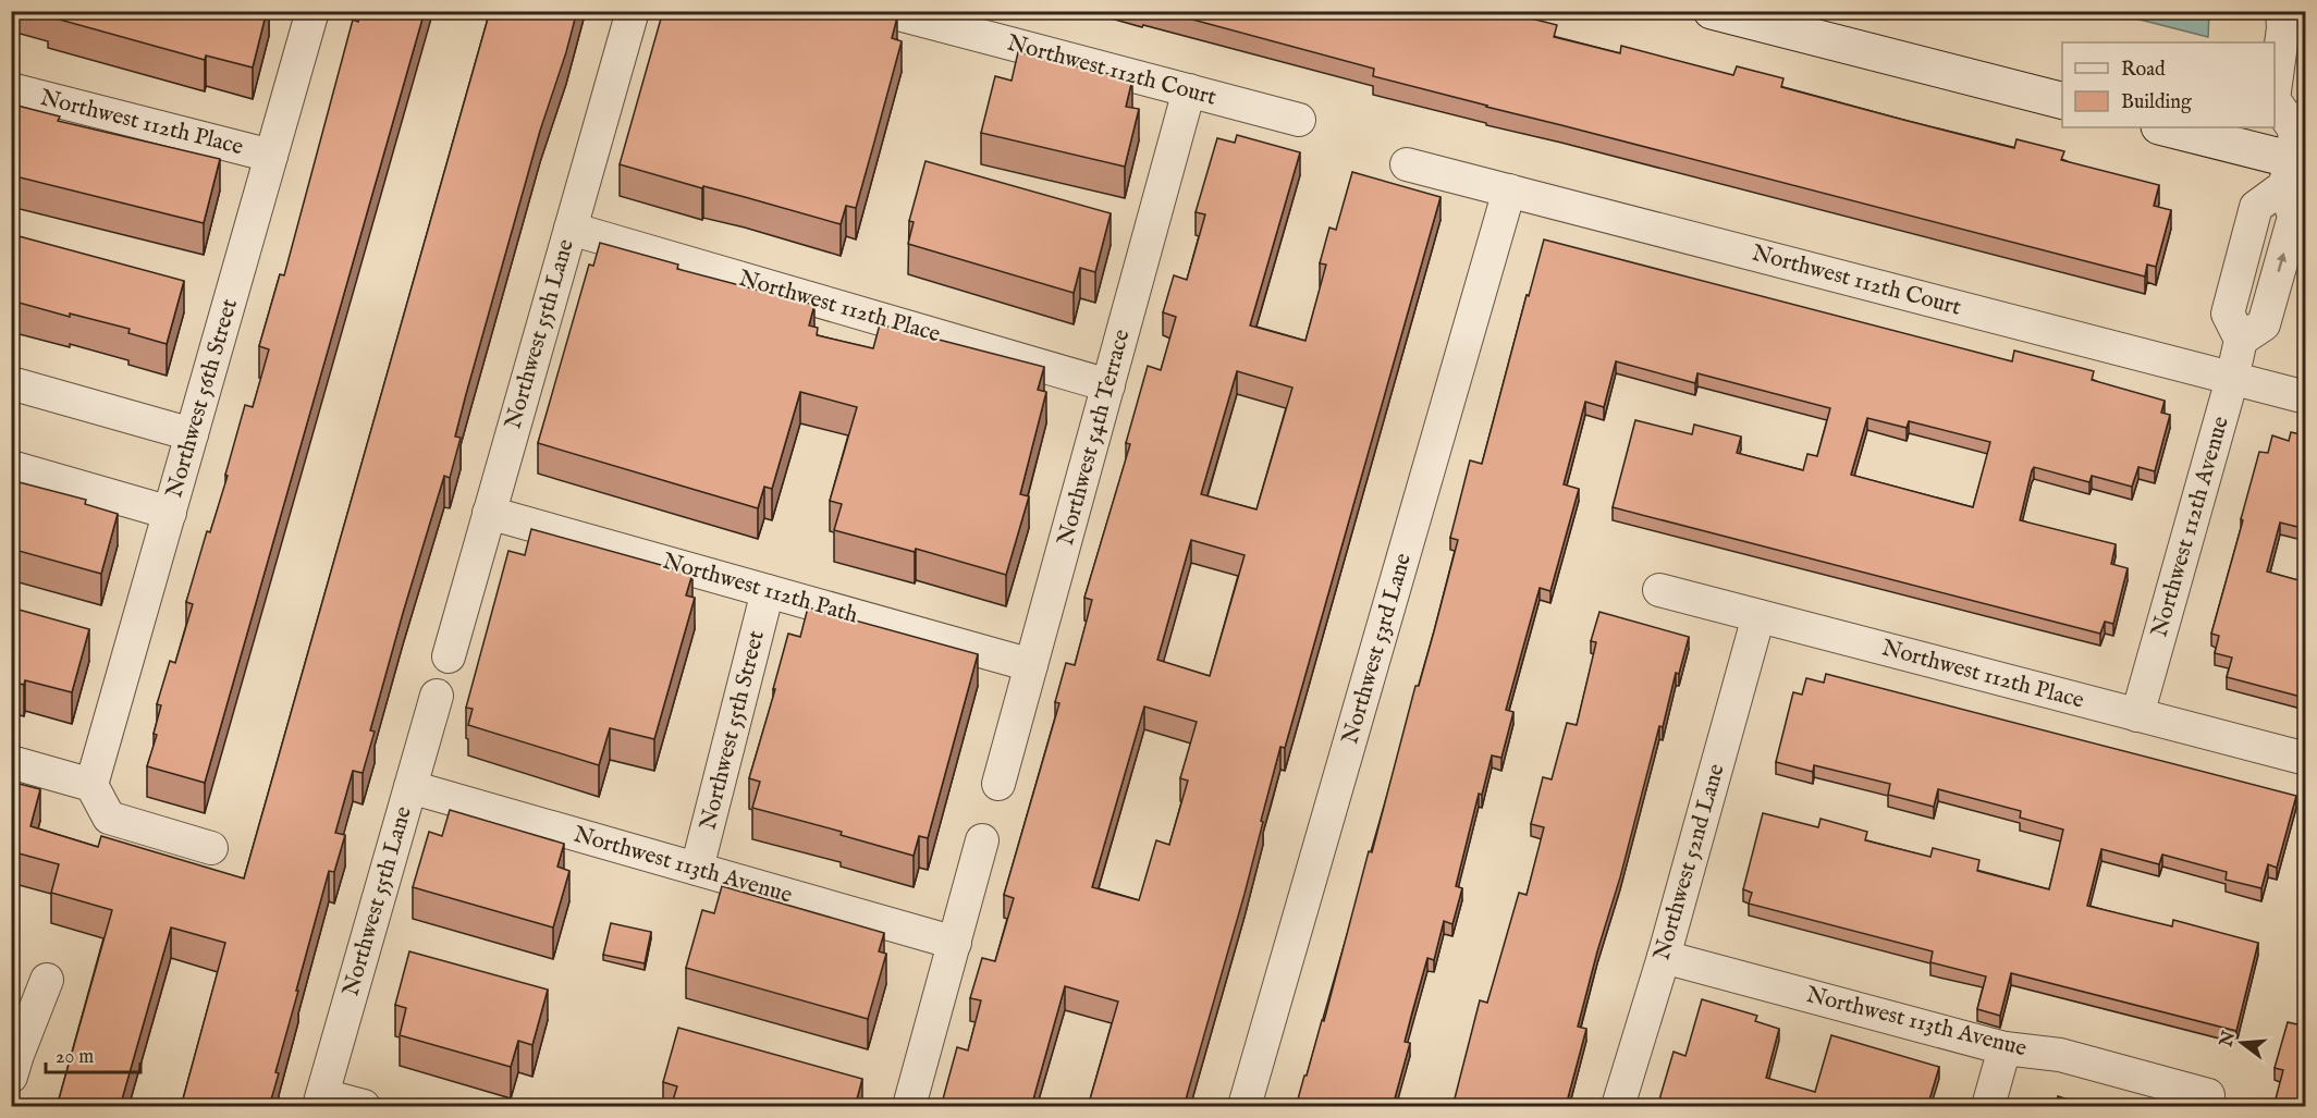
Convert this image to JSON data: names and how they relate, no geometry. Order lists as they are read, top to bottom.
{
  "streets": {
    "street": [
      "Northwest 112th Court",
      "Northwest 112th Place",
      "Northwest 55th Lane",
      "Northwest 56th Street",
      "Northwest 54th Terrace",
      "Northwest 112th Avenue",
      "Northwest 112th Path",
      "Northwest 53rd Lane",
      "Northwest 55th Street",
      "Northwest 52nd Lane",
      "Northwest 113th Avenue"
    ]
  },
  "crossings": [
    ["Northwest 112th Court", "Northwest 54th Terrace"],
    ["Northwest 112th Court", "Northwest 112th Avenue"],
    ["Northwest 112th Court", "Northwest 53rd Lane"],
    ["Northwest 112th Place", "Northwest 55th Lane"],
    ["Northwest 112th Place", "Northwest 56th Street"],
    ["Northwest 112th Place", "Northwest 54th Terrace"],
    ["Northwest 112th Place", "Northwest 112th Avenue"],
    ["Northwest 112th Place", "Northwest 52nd Lane"],
    ["Northwest 55th Lane", "Northwest 112th Path"],
    ["Northwest 55th Lane", "Northwest 113th Avenue"],
    ["Northwest 54th Terrace", "Northwest 112th Path"],
    ["Northwest 112th Path", "Northwest 55th Street"],
    ["Northwest 55th Street", "Northwest 113th Avenue"],
    ["Northwest 52nd Lane", "Northwest 113th Avenue"]
  ],
  "legend": ["Road", "Building"],
  "scale_bar": "20 m",
  "north": "left"
}
